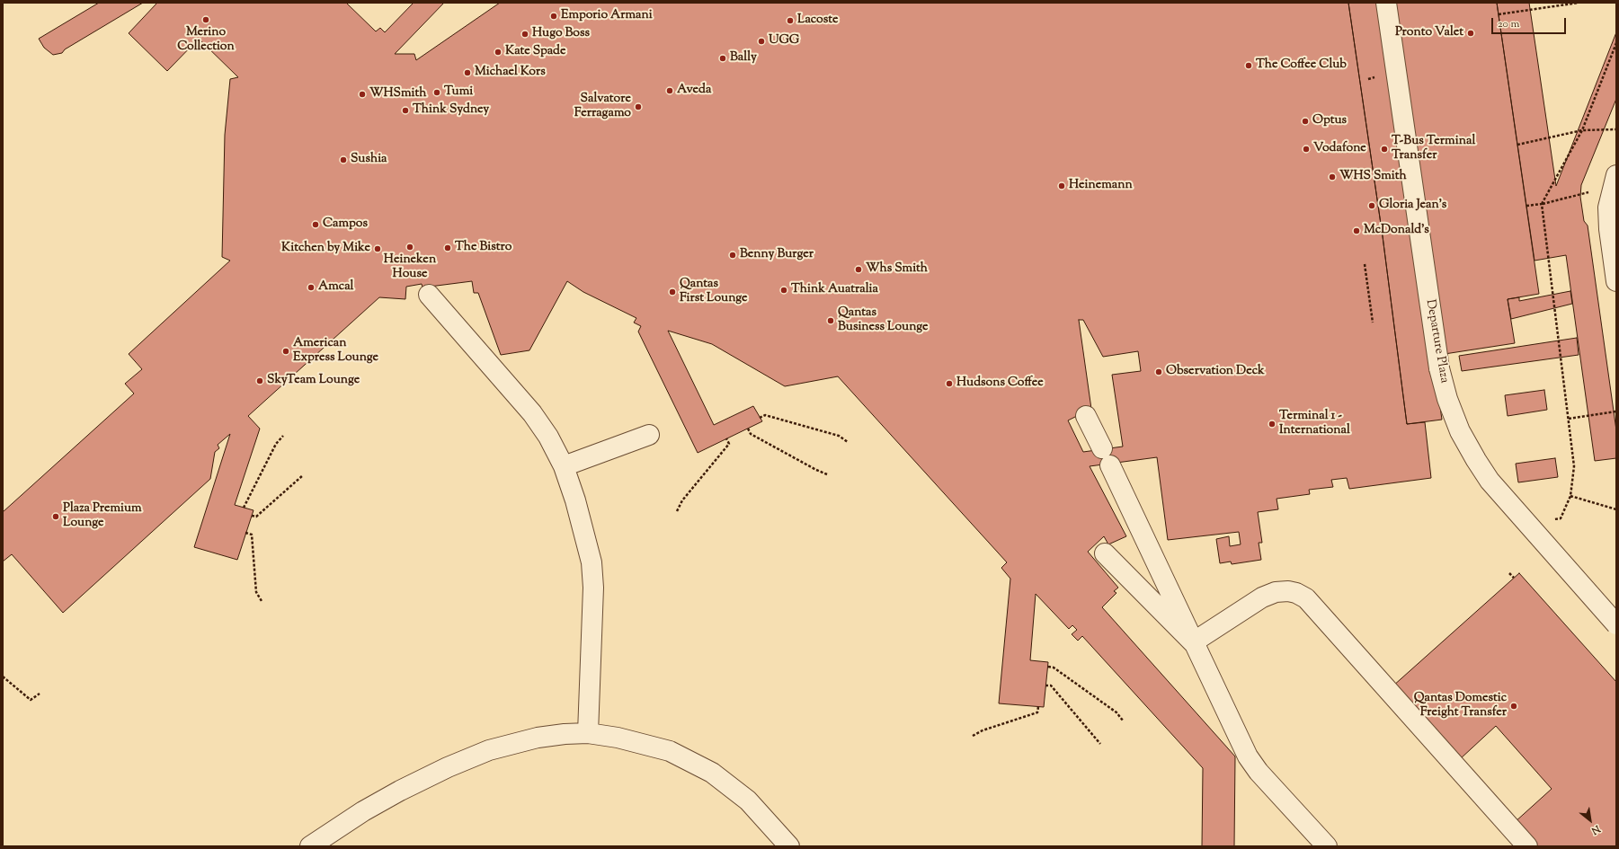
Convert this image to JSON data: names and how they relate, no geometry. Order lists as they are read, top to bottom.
{
  "streets": {
    "street": ["Departure Plaza"]
  },
  "places": [
    "Emporio Armani",
    "Merino Collection",
    "Lacoste",
    "Pronto Valet",
    "Hugo Boss",
    "UGG",
    "Kate Spade",
    "Bally",
    "The Coffee Club",
    "Michael Kors",
    "Aveda",
    "Tumi",
    "WHSmith",
    "Salvatore Ferragamo",
    "Think Sydney",
    "Optus",
    "Vodafone",
    "T-Bus Terminal Transfer",
    "Sushia",
    "WHS Smith",
    "Heinemann",
    "Gloria Jean's",
    "Campos",
    "McDonald's",
    "Heineken House",
    "The Bistro",
    "Kitchen by Mike",
    "Benny Burger",
    "Whs Smith",
    "Amcal",
    "Think Auatralia",
    "Qantas First Lounge",
    "Qantas Business Lounge",
    "American Express Lounge",
    "Observation Deck",
    "SkyTeam Lounge",
    "Hudsons Coffee",
    "Terminal 1 - International",
    "Plaza Premium Lounge",
    "Qantas Domestic Freight Transfer"
  ],
  "scale_bar": "20 m",
  "north": "bottom right"
}
